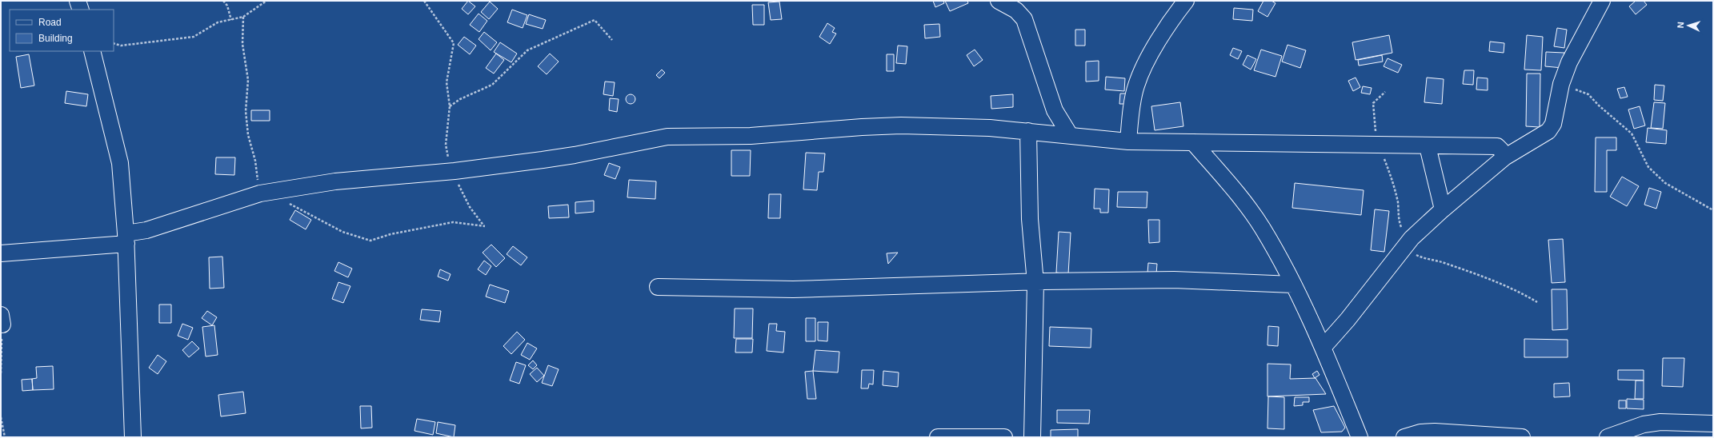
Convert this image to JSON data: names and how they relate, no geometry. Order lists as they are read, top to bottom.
{
  "legend": ["Road", "Building"],
  "north": "left"
}
